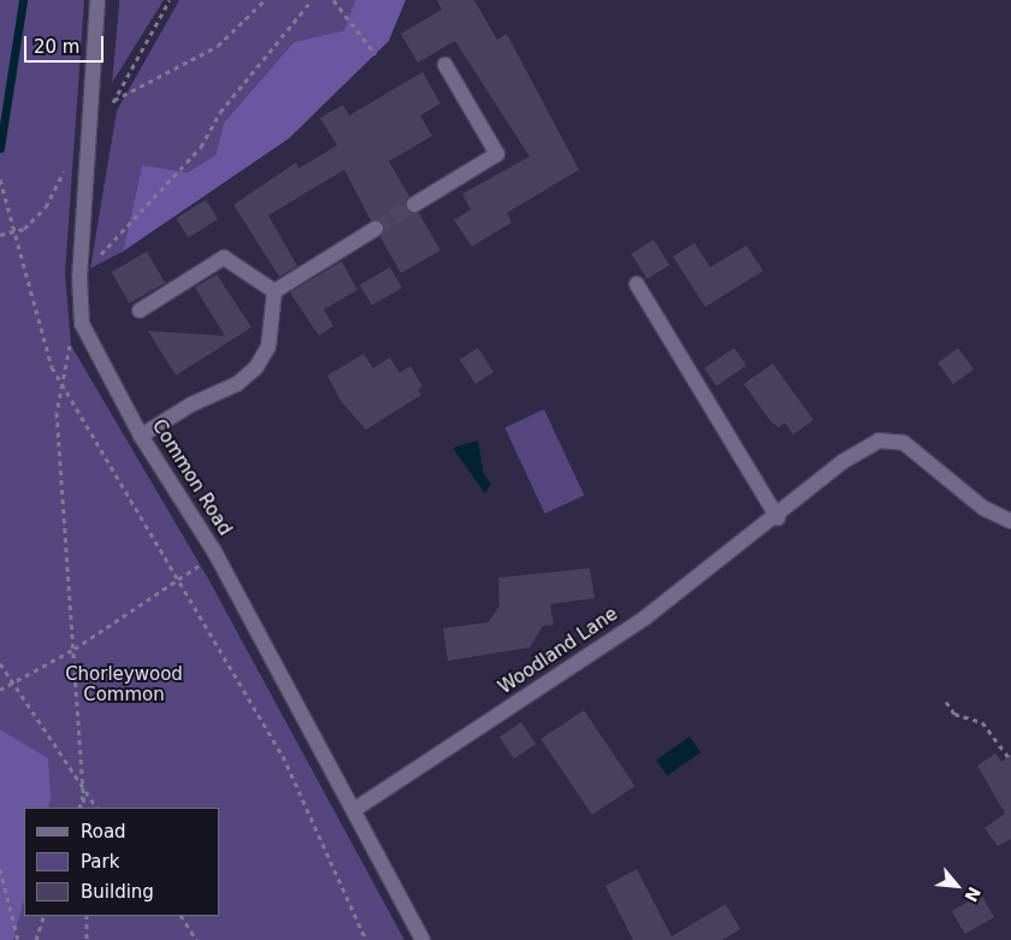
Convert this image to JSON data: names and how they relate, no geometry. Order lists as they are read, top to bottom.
{
  "streets": {
    "street": ["Common Road", "Woodland Lane"]
  },
  "crossings": [
    ["Common Road", "Woodland Lane"]
  ],
  "parks": ["Chorleywood Common"],
  "legend": ["Road", "Park", "Building"],
  "scale_bar": "20 m",
  "north": "bottom right"
}
